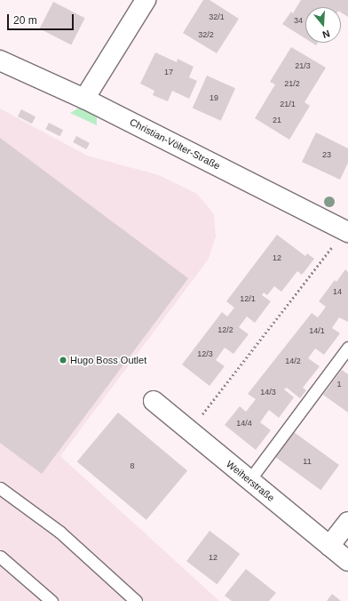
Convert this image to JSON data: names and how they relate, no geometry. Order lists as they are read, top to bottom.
{
  "streets": {
    "street": ["Christian-Völter-Straße", "Weiherstraße"]
  },
  "places": ["Hugo Boss Outlet"],
  "house_numbers": [
    "32/1",
    "34",
    "32/2",
    "21/3",
    "17",
    "21/2",
    "19",
    "21/1",
    "21",
    "23",
    "12",
    "14",
    "12/1",
    "12/2",
    "14/1",
    "12/3",
    "14/2",
    "1",
    "14/3",
    "14/4",
    "11",
    "8",
    "12"
  ],
  "scale_bar": "20 m",
  "north": "bottom"
}
